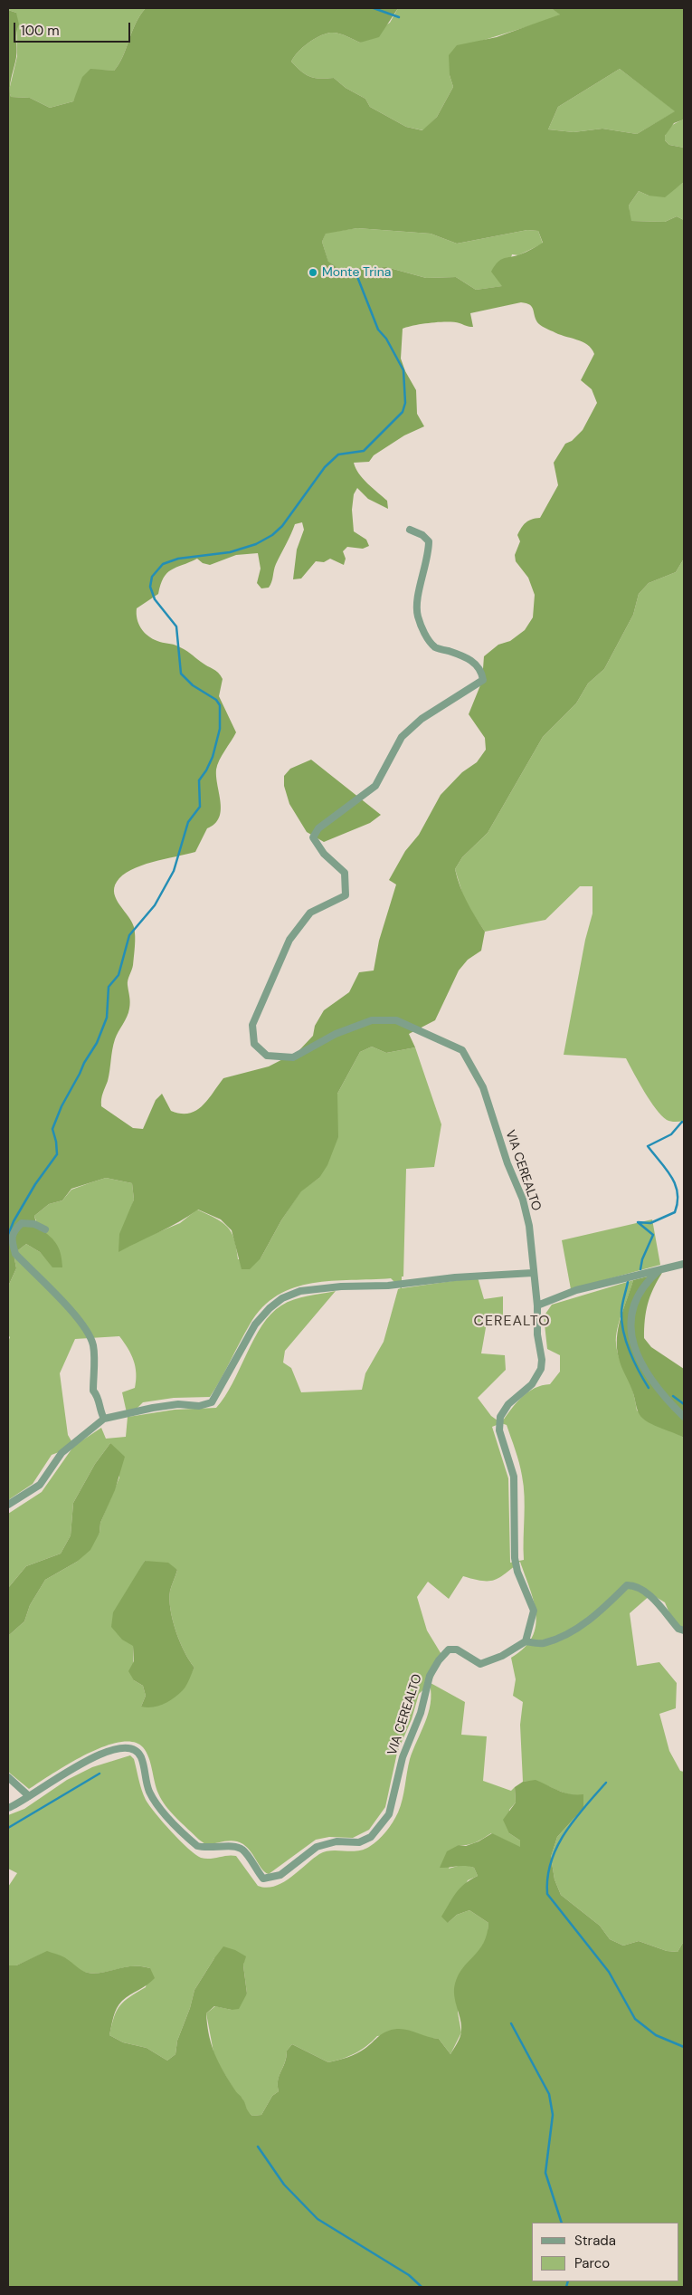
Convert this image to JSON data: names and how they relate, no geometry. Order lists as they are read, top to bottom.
{
  "streets": {
    "street": ["VIA CEREALTO"]
  },
  "districts": ["CEREALTO"],
  "places": ["Monte Trina"],
  "legend": ["Strada", "Parco"],
  "scale_bar": "100 m"
}
